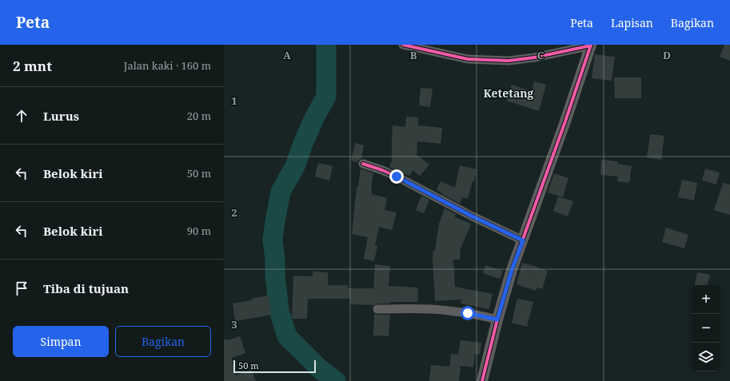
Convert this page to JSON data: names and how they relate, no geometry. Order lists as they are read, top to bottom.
{
  "districts": ["Ketetang"],
  "scale_bar": "50 m",
  "page": {
    "header": "Peta",
    "nav": ["Peta", "Lapisan", "Bagikan"],
    "heading": ["2 mnt", "Jalan kaki · 160 m"],
    "list": [
      ["Lurus", "20 m"],
      ["Belok kiri", "50 m"],
      ["Belok kiri", "90 m"],
      "Tiba di tujuan"
    ],
    "map_buttons": ["+", "−"],
    "buttons": ["Simpan", "Bagikan"],
    "scale": "50 m"
  },
  "grid": {
    "columns": [
      "A",
      "B",
      "C",
      "D"
    ],
    "rows": ["1", "2", "3"]
  }
}
